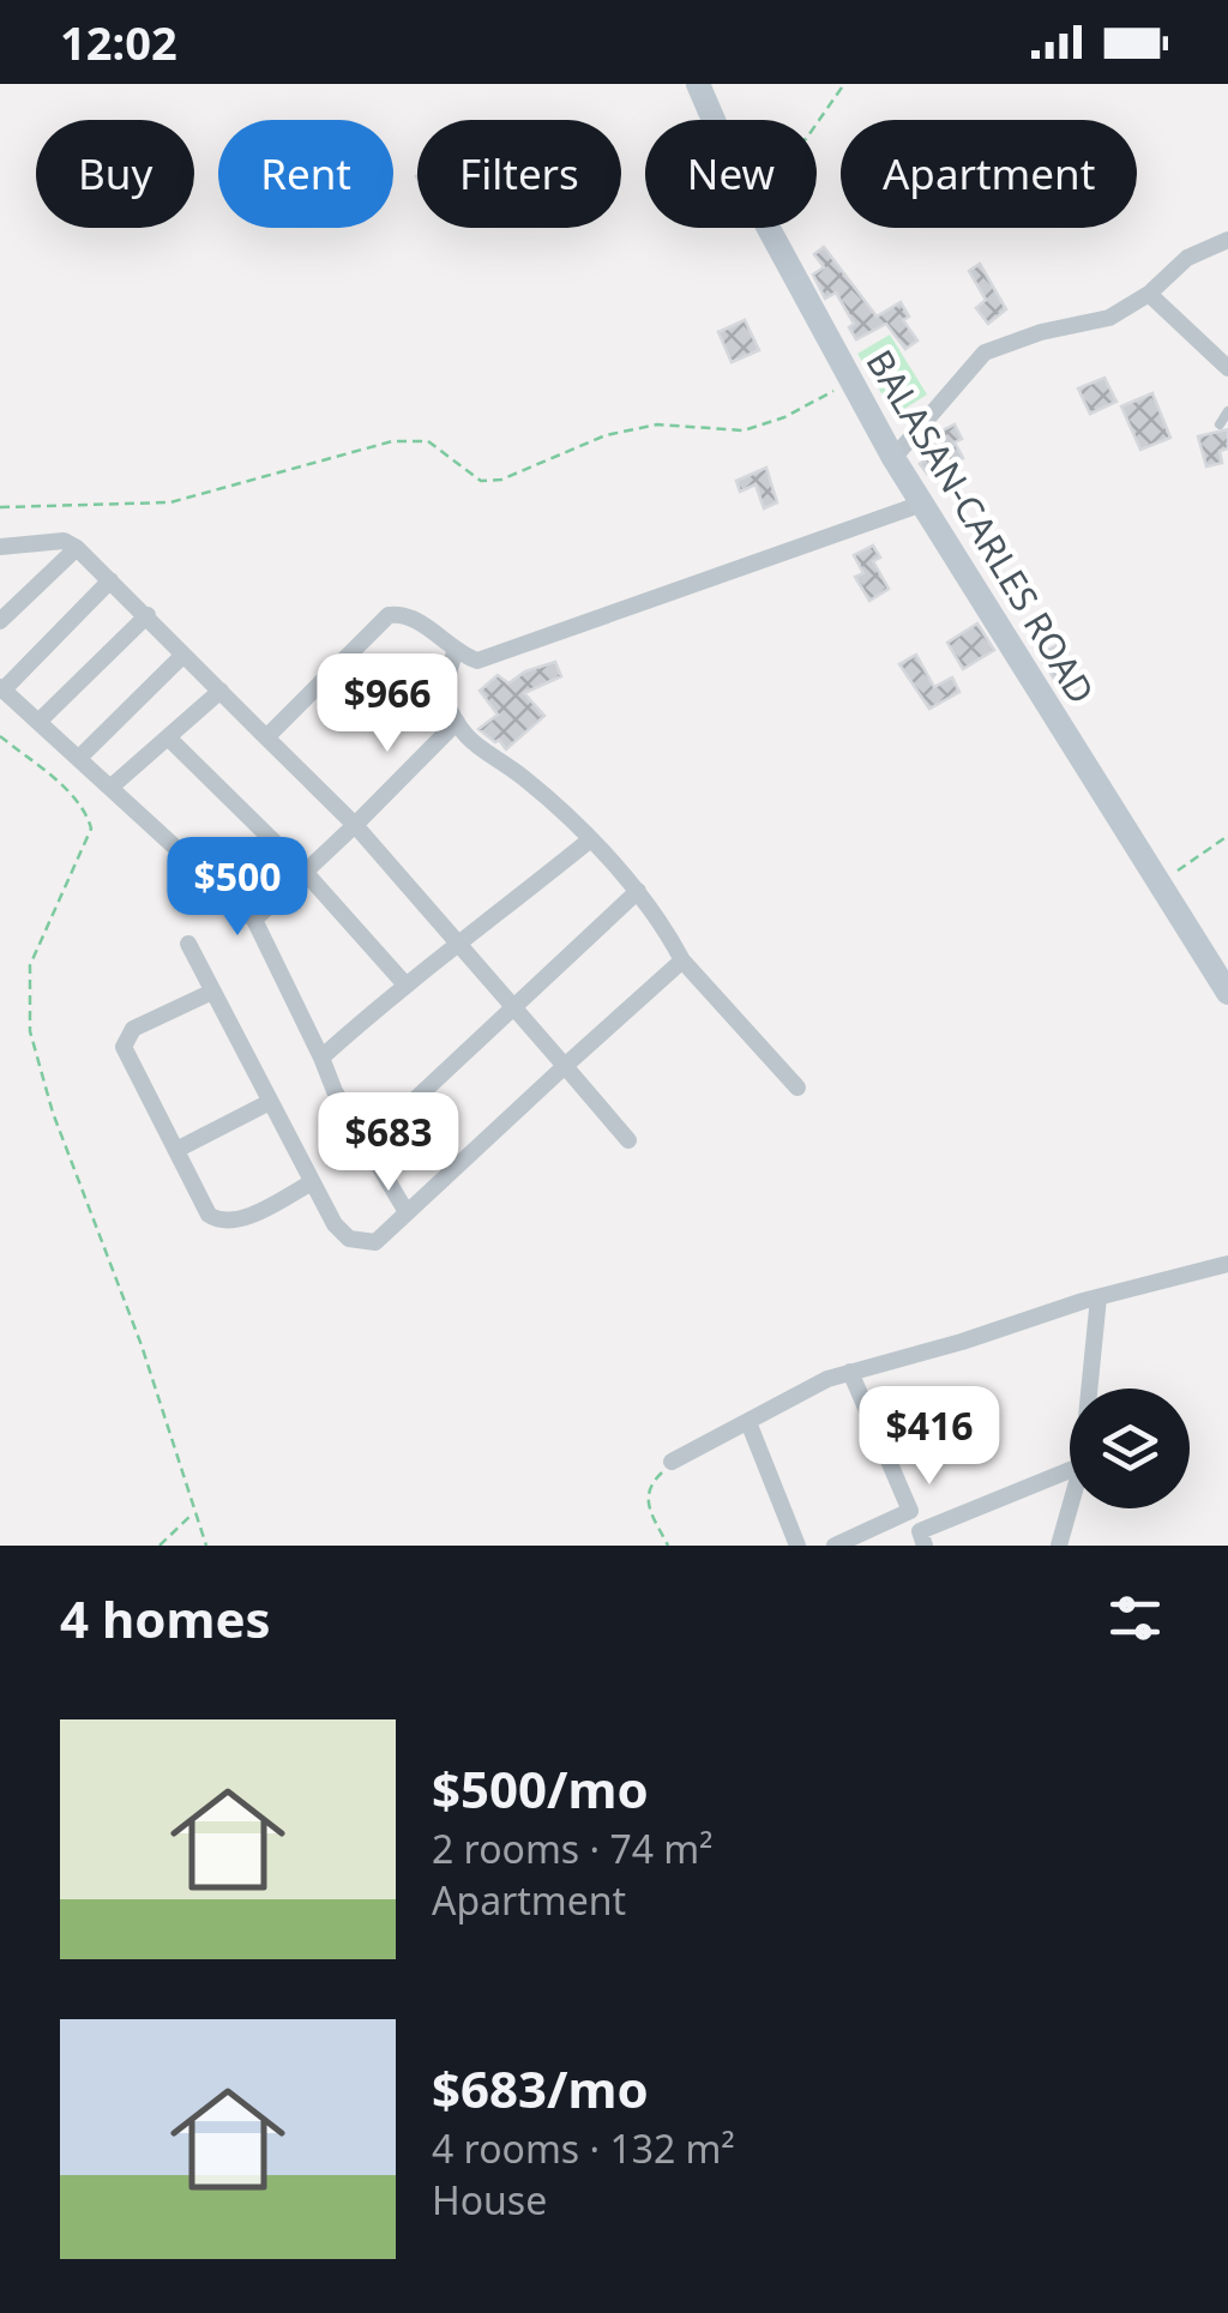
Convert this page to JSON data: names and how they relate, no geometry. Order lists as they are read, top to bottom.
{
  "streets": {
    "main road": ["BALASAN-CARLES ROAD"]
  },
  "page": {
    "status": "12:02",
    "chip": [
      "Buy",
      "Rent",
      "Filters",
      "New",
      "Apartment"
    ],
    "price": [
      "$966",
      "$500",
      "$683",
      "$416"
    ],
    "heading": "4 homes",
    "list": [
      {
        "name": "$500/mo",
        "note": "2 rooms · 74 m² · Apartment"
      },
      {
        "name": "$683/mo",
        "note": "4 rooms · 132 m² · House"
      }
    ]
  }
}
